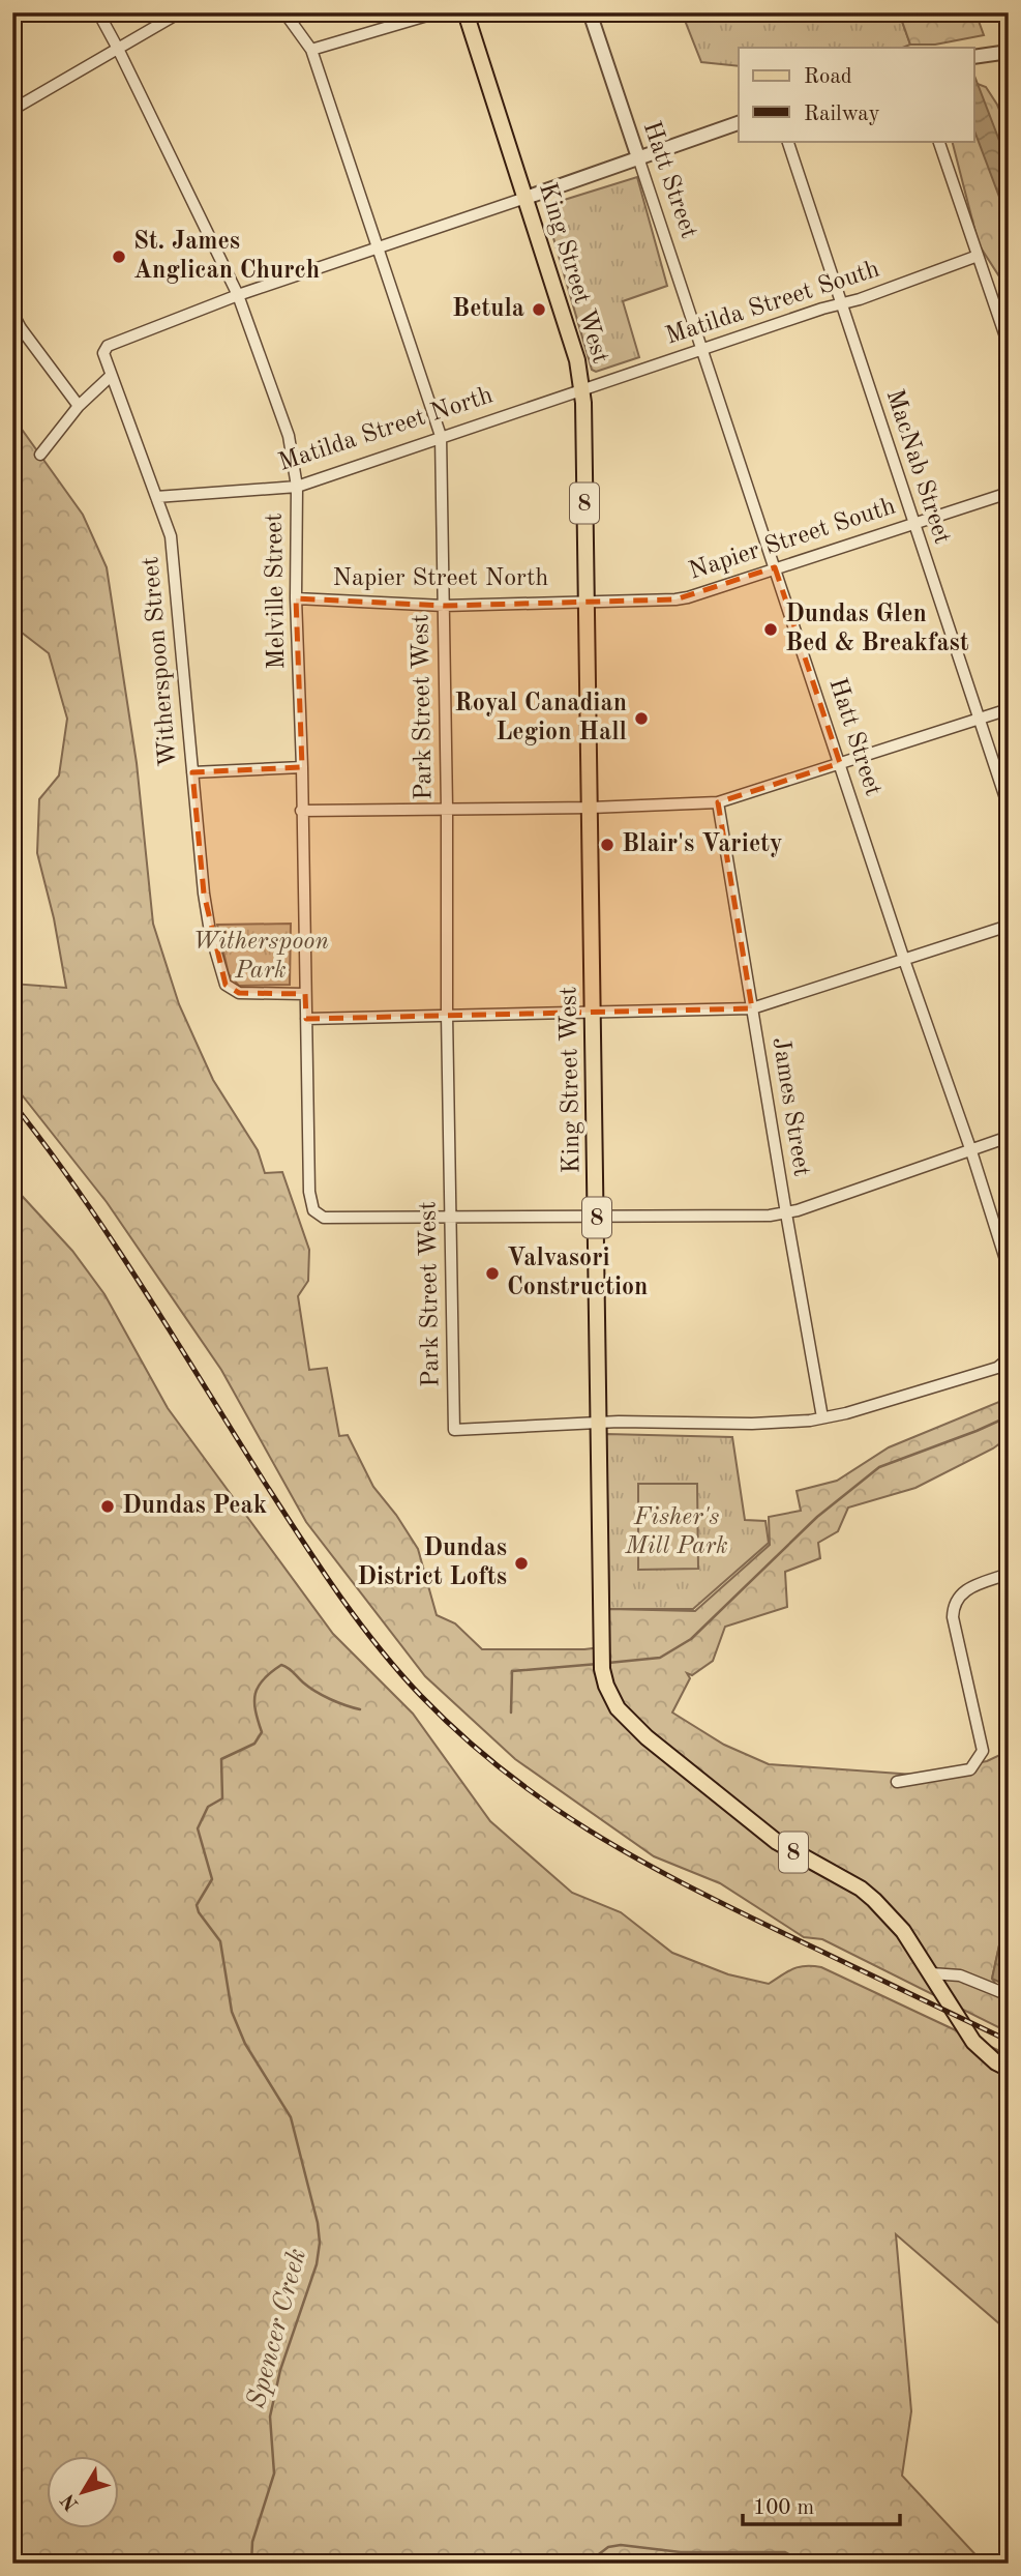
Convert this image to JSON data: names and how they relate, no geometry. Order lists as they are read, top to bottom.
{
  "streets": {
    "main road": ["King Street West", "8"],
    "street": [
      "Hatt Street",
      "Matilda Street South",
      "Matilda Street North",
      "MacNab Street",
      "Napier Street South",
      "Napier Street North",
      "Melville Street",
      "Witherspoon Street",
      "Park Street West",
      "James Street"
    ]
  },
  "crossings": [
    ["Hatt Street", "Matilda Street South"],
    ["Hatt Street", "Napier Street South"],
    ["King Street West", "Matilda Street South"],
    ["King Street West", "Matilda Street North"],
    ["King Street West", "Napier Street South"],
    ["King Street West", "Napier Street North"],
    ["King Street West", "Park Street West"],
    ["Matilda Street South", "Matilda Street North"],
    ["Matilda Street South", "MacNab Street"],
    ["Matilda Street North", "Melville Street"],
    ["Matilda Street North", "Witherspoon Street"],
    ["Matilda Street North", "Park Street West"],
    ["MacNab Street", "Napier Street South"],
    ["Napier Street South", "Napier Street North"],
    ["Napier Street North", "Melville Street"],
    ["Napier Street North", "Park Street West"],
    ["Melville Street", "Witherspoon Street"],
    ["Melville Street", "Park Street West"]
  ],
  "water": ["Spencer Creek"],
  "parks": ["Witherspoon Park", "Fisher's Mill Park"],
  "places": [
    "St. James Anglican Church",
    "Betula",
    "Dundas Glen Bed & Breakfast",
    "Royal Canadian Legion Hall",
    "Blair's Variety",
    "Valvasori Construction",
    "Dundas Peak",
    "Dundas District Lofts"
  ],
  "legend": ["Road", "Railway"],
  "scale_bar": "100 m",
  "north": "bottom left"
}
